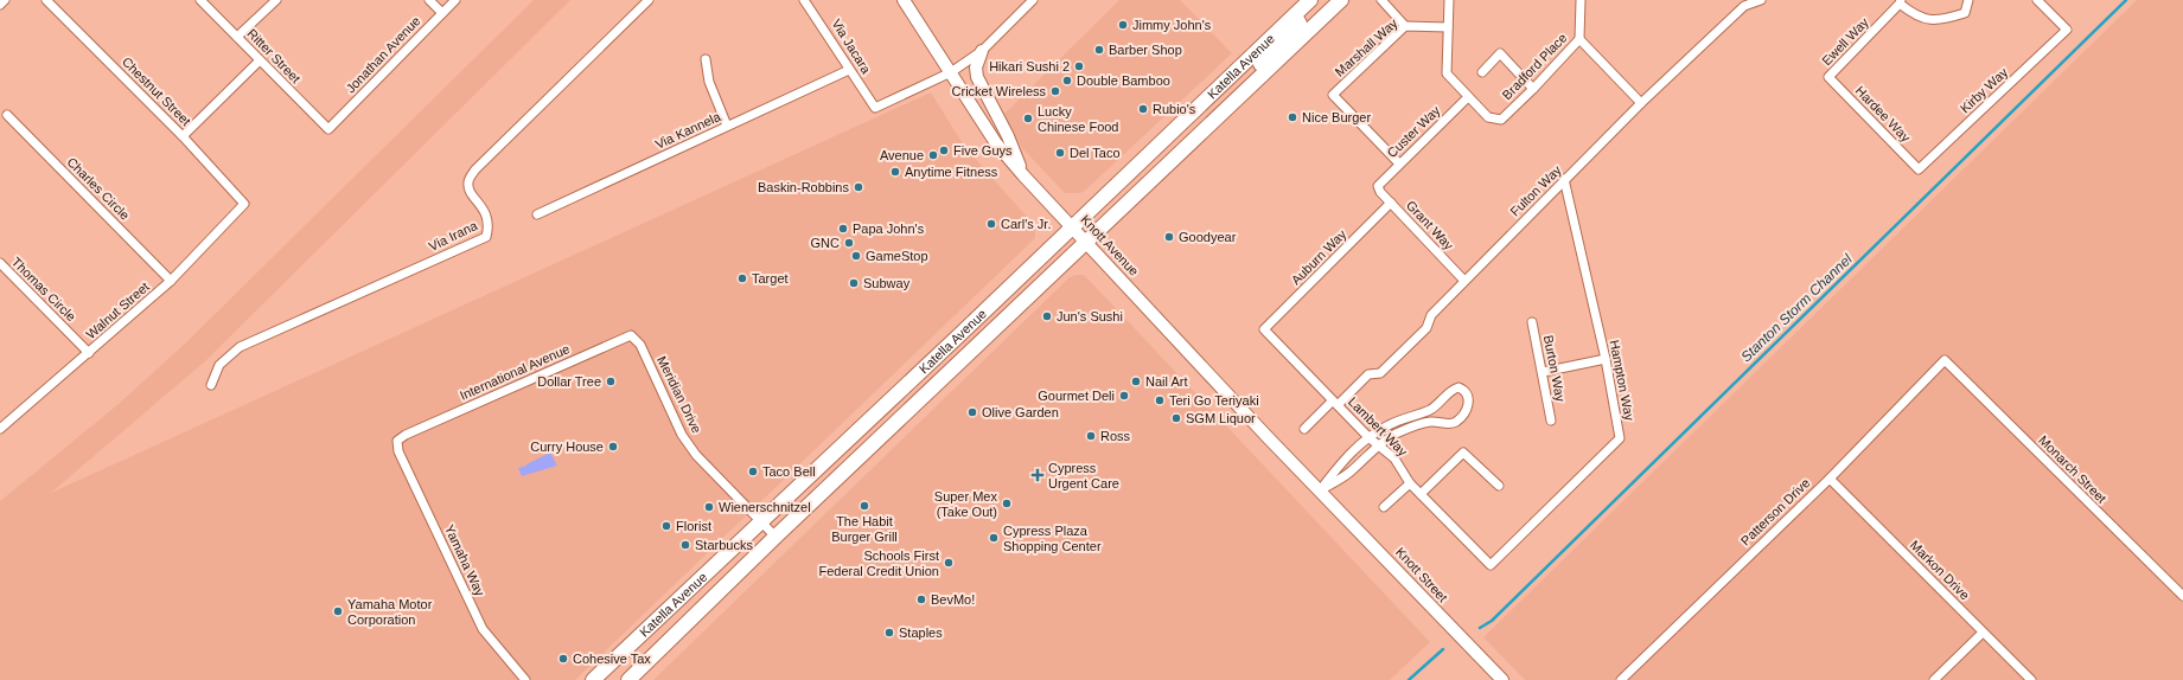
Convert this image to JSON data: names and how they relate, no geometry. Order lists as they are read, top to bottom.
{
  "streets": {
    "main road": ["Katella Avenue", "Knott Avenue", "Knott Street"],
    "street": [
      "Ewell Way",
      "Via Jacara",
      "Marshall Way",
      "Jonathan Avenue",
      "Ritter Street",
      "Bradford Place",
      "Kirby Way",
      "Chestnut Street",
      "Hardee Way",
      "Via Kannela",
      "Custer Way",
      "Charles Circle",
      "Fulton Way",
      "Grant Way",
      "Via Irana",
      "Auburn Way",
      "Thomas Circle",
      "Walnut Street",
      "Burton Way",
      "International Avenue",
      "Hampton Way",
      "Meridian Drive",
      "Lambert Way",
      "Monarch Street",
      "Patterson Drive",
      "Yamaha Way",
      "Markon Drive"
    ]
  },
  "crossings": [
    ["Ewell Way", "Hardee Way"],
    ["Via Jacara", "Via Kannela"],
    ["Via Jacara", "Knott Avenue"],
    ["Marshall Way", "Custer Way"],
    ["Jonathan Avenue", "Ritter Street"],
    ["Katella Avenue", "Knott Avenue"],
    ["Katella Avenue", "Meridian Drive"],
    ["Bradford Place", "Custer Way"],
    ["Kirby Way", "Hardee Way"],
    ["Chestnut Street", "Walnut Street"],
    ["Custer Way", "Grant Way"],
    ["Charles Circle", "Walnut Street"],
    ["Fulton Way", "Grant Way"],
    ["Fulton Way", "Hampton Way"],
    ["Fulton Way", "Lambert Way"],
    ["Grant Way", "Auburn Way"],
    ["Knott Avenue", "Knott Street"],
    ["Auburn Way", "Lambert Way"],
    ["Thomas Circle", "Walnut Street"],
    ["International Avenue", "Meridian Drive"],
    ["International Avenue", "Yamaha Way"],
    ["Hampton Way", "Lambert Way"],
    ["Monarch Street", "Patterson Drive"],
    ["Patterson Drive", "Markon Drive"]
  ],
  "water": ["Stanton Storm Channel"],
  "places": {
    "other": [
      "Jimmy John's",
      "Barber Shop",
      "Hikari Sushi 2",
      "Double Bamboo",
      "Cricket Wireless",
      "Rubio's",
      "Nice Burger",
      "Lucky Chinese Food",
      "Five Guys",
      "Del Taco",
      "Avenue",
      "Anytime Fitness",
      "Baskin-Robbins",
      "Carl's Jr.",
      "Papa John's",
      "Goodyear",
      "GNC",
      "GameStop",
      "Target",
      "Subway",
      "Jun's Sushi",
      "Dollar Tree",
      "Nail Art",
      "Gourmet Deli",
      "Teri Go Teriyaki",
      "Olive Garden",
      "SGM Liquor",
      "Ross",
      "Curry House",
      "Taco Bell",
      "Super Mex (Take Out)",
      "The Habit Burger Grill",
      "Wienerschnitzel",
      "Florist",
      "Cypress Plaza Shopping Center",
      "Starbucks",
      "Schools First Federal Credit Union",
      "BevMo!",
      "Yamaha Motor Corporation",
      "Staples",
      "Cohesive Tax"
    ],
    "health": ["Cypress Urgent Care"]
  }
}
